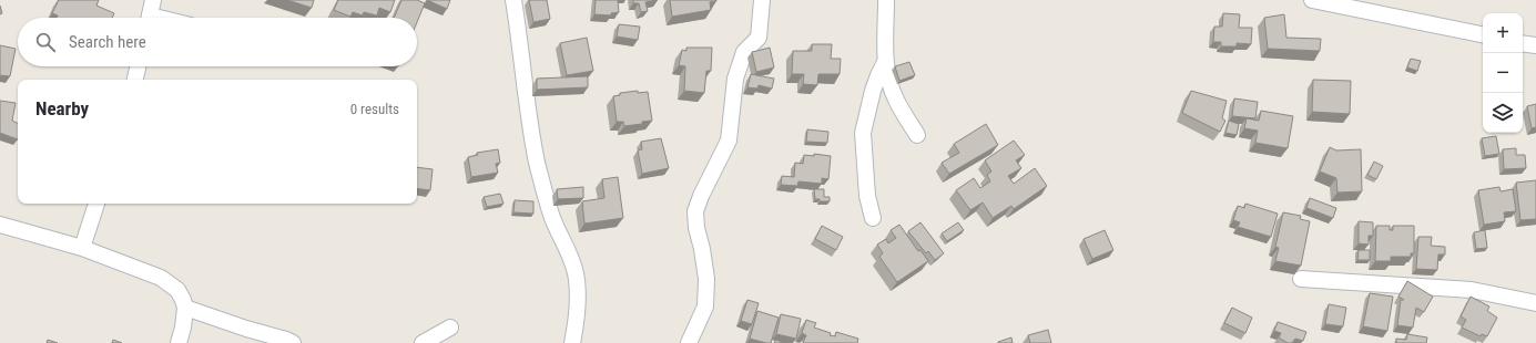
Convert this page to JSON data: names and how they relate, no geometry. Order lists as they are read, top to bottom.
{
  "page": {
    "map_buttons": ["+", "−"],
    "search": "Search here",
    "heading": ["Nearby", "0 results"]
  }
}
